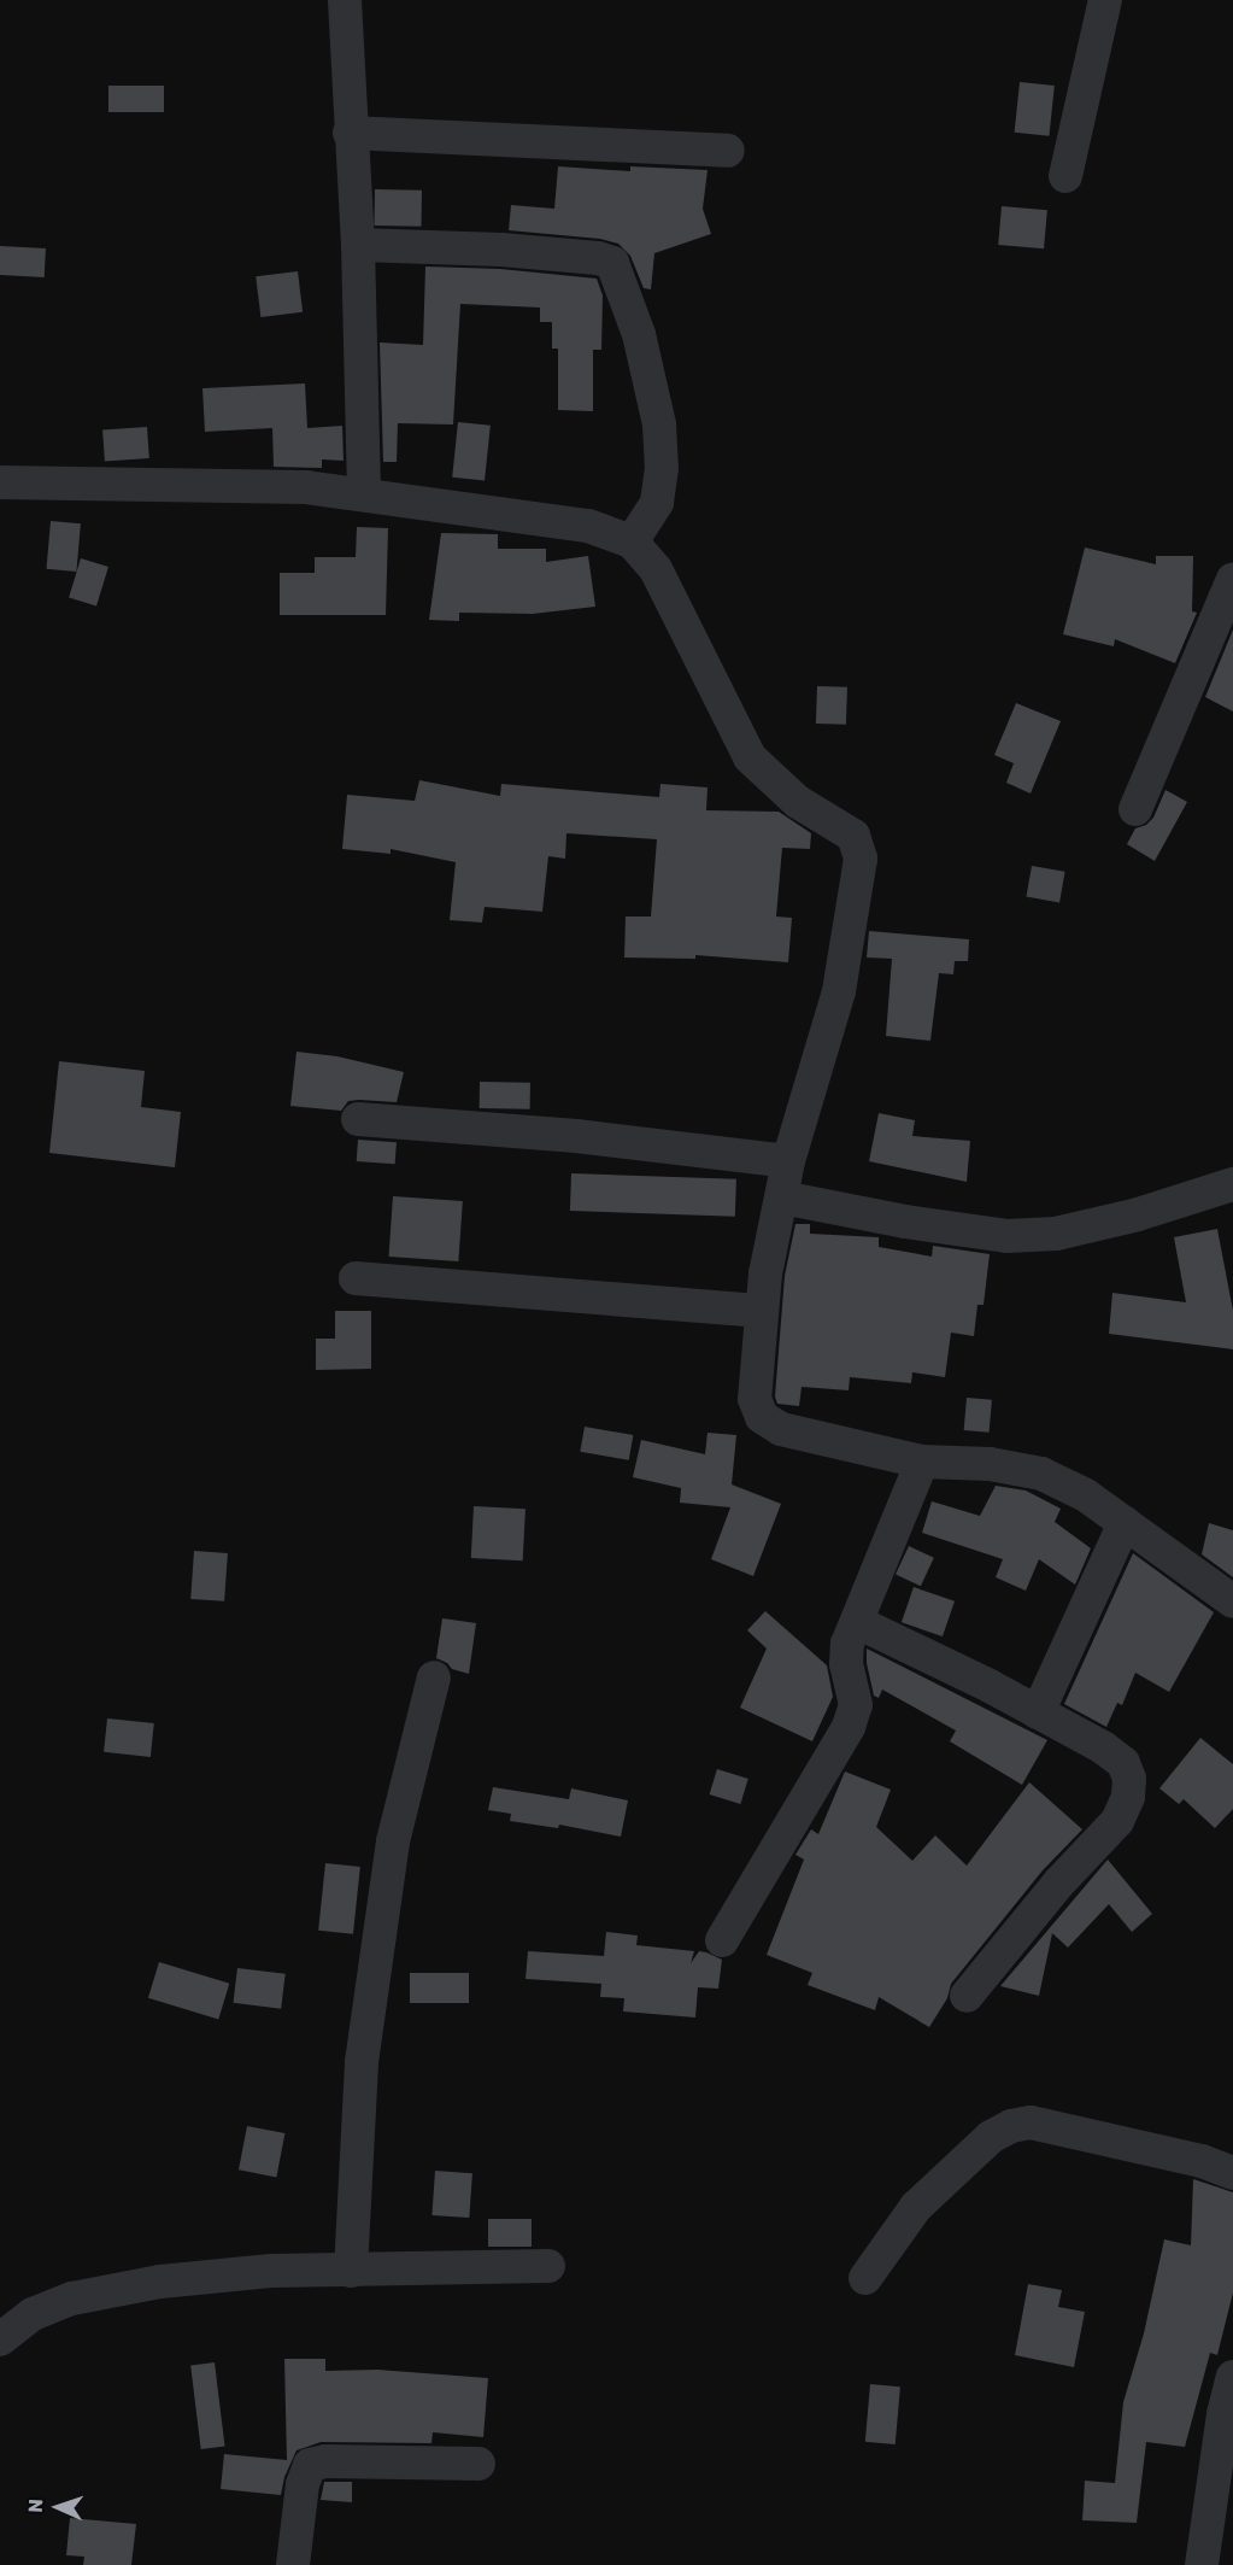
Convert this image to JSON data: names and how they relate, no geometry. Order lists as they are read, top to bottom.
{
  "north": "left"
}
